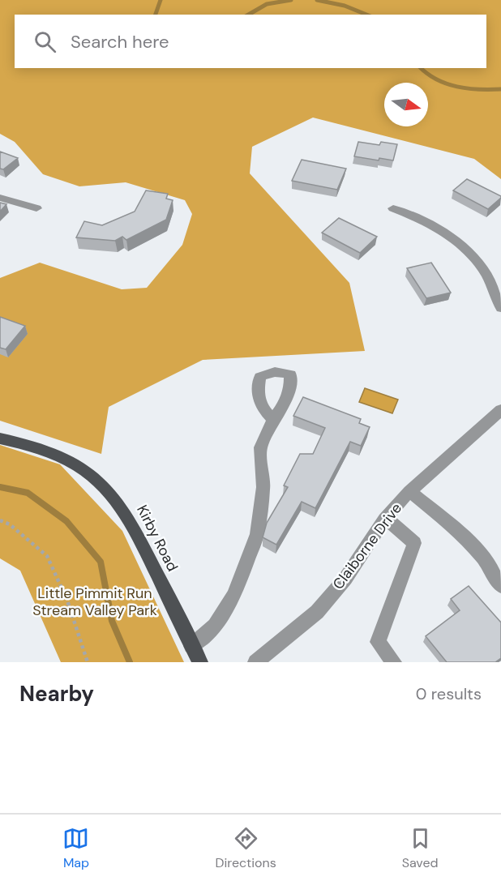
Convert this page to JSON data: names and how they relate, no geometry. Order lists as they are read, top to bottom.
{
  "streets": {
    "main road": ["Kirby Road"],
    "street": ["Claiborne Drive"]
  },
  "parks": ["Little Pimmit Run Stream Valley Park"],
  "north": "right",
  "page": {
    "search": "Search here",
    "heading": ["Nearby", "0 results"],
    "nav": ["Map", "Directions", "Saved"]
  }
}
